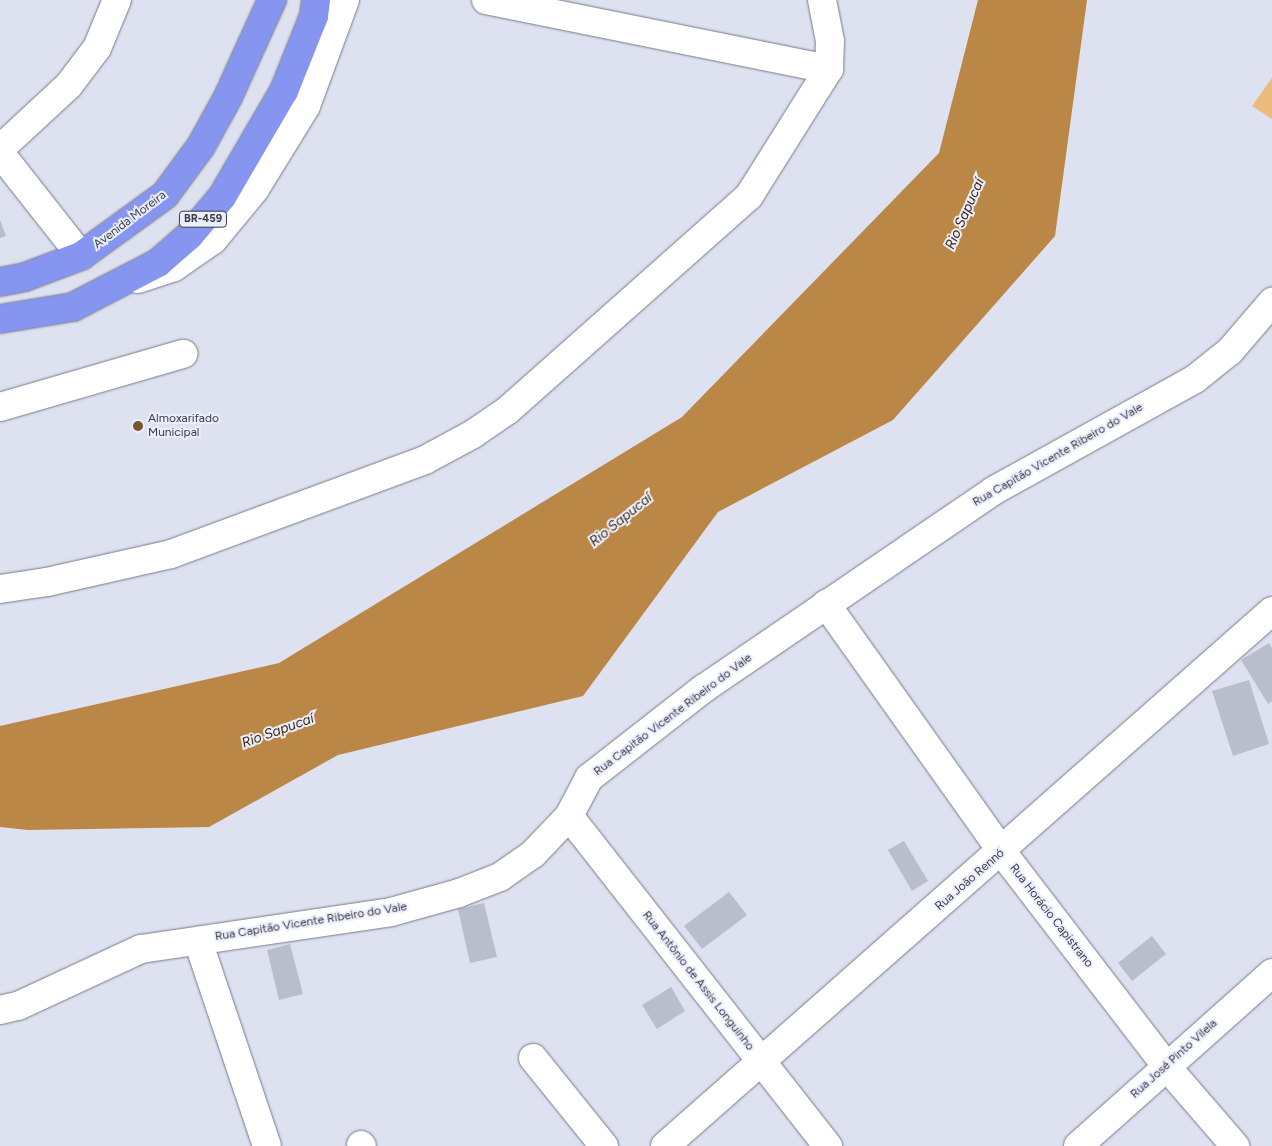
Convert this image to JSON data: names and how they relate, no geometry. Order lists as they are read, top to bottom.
{
  "streets": {
    "highway": ["BR-459", "Avenida Moreira"],
    "street": [
      "Rua Capitão Vicente Ribeiro do Vale",
      "Rua João Rennó",
      "Rua Horácio Capistrano",
      "Rua Antônio de Assis Longuinho",
      "Rua José Pinto Vilela"
    ]
  },
  "crossings": [
    ["Rua Capitão Vicente Ribeiro do Vale", "Rua Horácio Capistrano"],
    ["Rua Capitão Vicente Ribeiro do Vale", "Rua Antônio de Assis Longuinho"],
    ["Rua João Rennó", "Rua Horácio Capistrano"],
    ["Rua João Rennó", "Rua Antônio de Assis Longuinho"],
    ["Rua Horácio Capistrano", "Rua José Pinto Vilela"]
  ],
  "water": ["Rio Sapucaí"],
  "places": ["Almoxarifado Municipal"]
}
